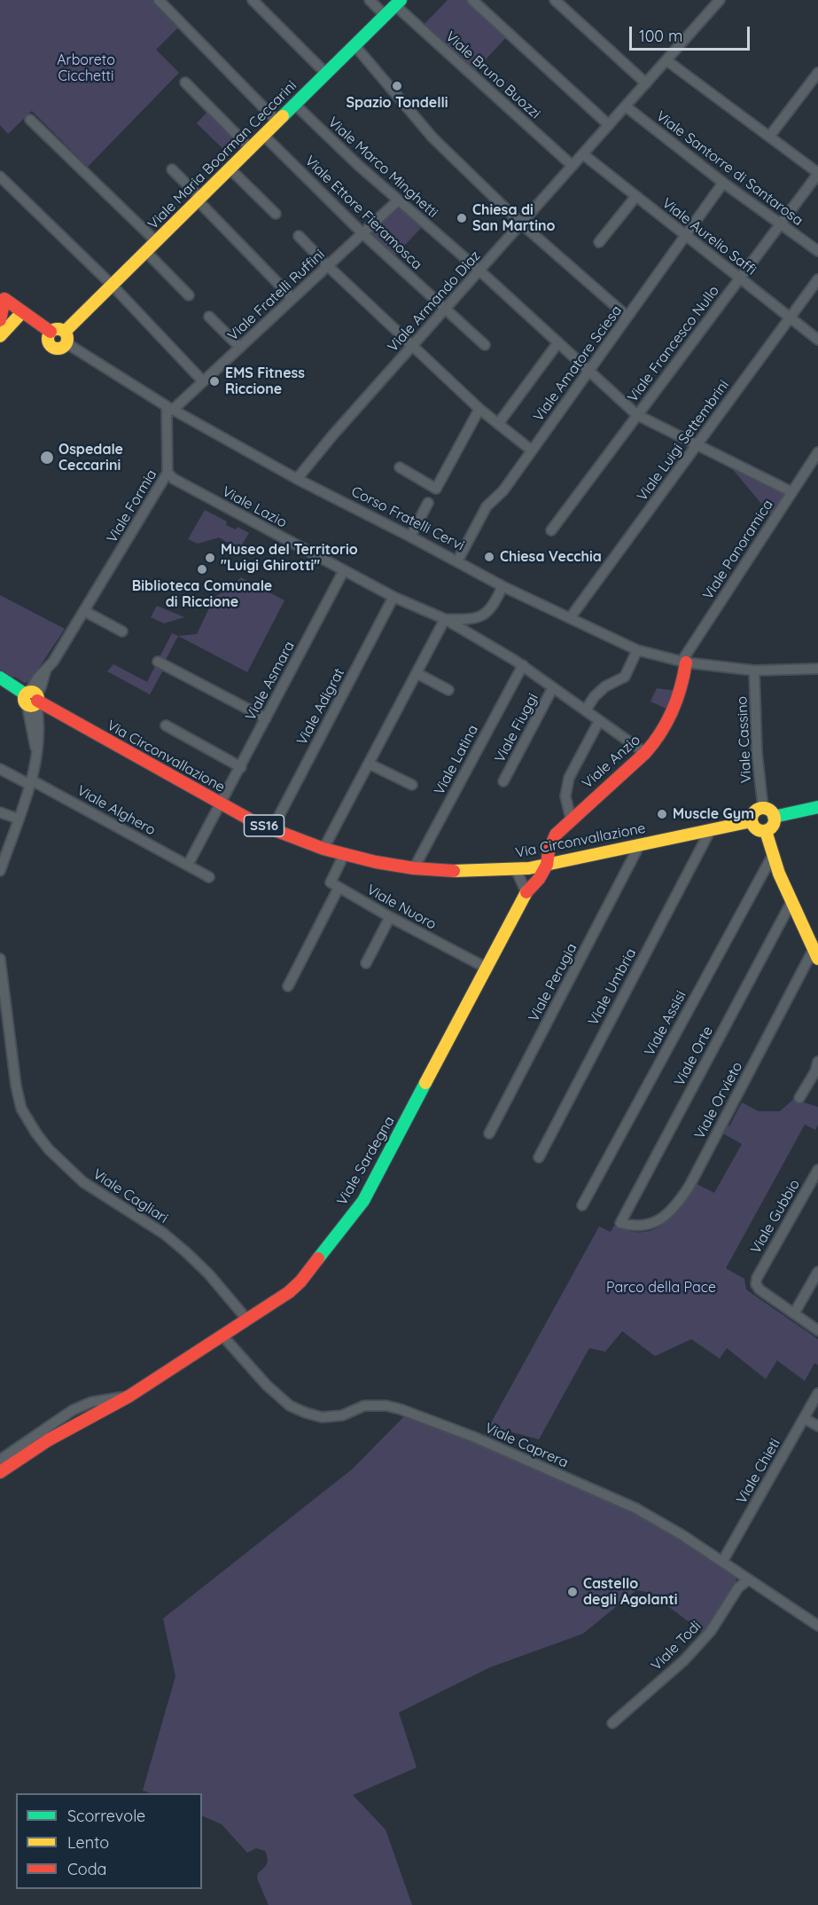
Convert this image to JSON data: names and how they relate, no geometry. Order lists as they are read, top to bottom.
{
  "streets": {
    "street": [
      "Viale Bruno Buozzi",
      "Viale Maria Boorman Ceccarini",
      "Viale Marco Minghetti",
      "Viale Santorre di Santarosa",
      "Viale Ettore Fieramosca",
      "Viale Aurelio Saffi",
      "Viale Fratelli Ruffini",
      "Viale Armando Diaz",
      "Viale Francesco Nullo",
      "Viale Amatore Sciesa",
      "Viale Luigi Settembrini",
      "Viale Formia",
      "Viale Lazio",
      "Corso Fratelli Cervi",
      "Viale Panoramica",
      "Viale Asmara",
      "Viale Adigrat",
      "Viale Fiuggi",
      "Viale Cassino",
      "Via Circonvallazione",
      "Viale Latina",
      "Viale Anzio",
      "Viale Alghero",
      "SS16",
      "Viale Nuoro",
      "Viale Perugia",
      "Viale Umbria",
      "Viale Assisi",
      "Viale Orte",
      "Viale Orvieto",
      "Viale Sardegna",
      "Viale Cagliari",
      "Viale Gubbio",
      "Viale Caprera",
      "Viale Chieti",
      "Viale Todi"
    ]
  },
  "crossings": [
    ["Viale Bruno Buozzi", "Viale Maria Boorman Ceccarini"],
    ["Viale Bruno Buozzi", "Viale Armando Diaz"],
    ["Viale Maria Boorman Ceccarini", "Viale Marco Minghetti"],
    ["Viale Maria Boorman Ceccarini", "Viale Ettore Fieramosca"],
    ["Viale Maria Boorman Ceccarini", "Corso Fratelli Cervi"],
    ["Viale Marco Minghetti", "Viale Fratelli Ruffini"],
    ["Viale Marco Minghetti", "Viale Armando Diaz"],
    ["Viale Marco Minghetti", "Viale Francesco Nullo"],
    ["Viale Marco Minghetti", "Viale Amatore Sciesa"],
    ["Viale Marco Minghetti", "Viale Luigi Settembrini"],
    ["Viale Marco Minghetti", "Viale Panoramica"],
    ["Viale Santorre di Santarosa", "Viale Armando Diaz"],
    ["Viale Santorre di Santarosa", "Viale Francesco Nullo"],
    ["Viale Santorre di Santarosa", "Viale Amatore Sciesa"],
    ["Viale Ettore Fieramosca", "Viale Fratelli Ruffini"],
    ["Viale Ettore Fieramosca", "Viale Armando Diaz"],
    ["Viale Aurelio Saffi", "Viale Armando Diaz"],
    ["Viale Aurelio Saffi", "Viale Francesco Nullo"],
    ["Viale Aurelio Saffi", "Viale Amatore Sciesa"],
    ["Viale Aurelio Saffi", "Viale Luigi Settembrini"],
    ["Viale Fratelli Ruffini", "Viale Formia"],
    ["Viale Fratelli Ruffini", "Corso Fratelli Cervi"],
    ["Viale Armando Diaz", "Corso Fratelli Cervi"],
    ["Viale Amatore Sciesa", "Corso Fratelli Cervi"],
    ["Viale Luigi Settembrini", "Corso Fratelli Cervi"],
    ["Viale Formia", "Viale Lazio"],
    ["Viale Formia", "Corso Fratelli Cervi"],
    ["Viale Formia", "Via Circonvallazione"],
    ["Viale Lazio", "Corso Fratelli Cervi"],
    ["Viale Lazio", "Viale Asmara"],
    ["Viale Lazio", "Viale Adigrat"],
    ["Viale Lazio", "Viale Fiuggi"],
    ["Viale Lazio", "Viale Latina"],
    ["Viale Lazio", "Viale Anzio"],
    ["Corso Fratelli Cervi", "Viale Panoramica"],
    ["Corso Fratelli Cervi", "Viale Cassino"],
    ["Corso Fratelli Cervi", "Viale Anzio"],
    ["Viale Panoramica", "Viale Anzio"],
    ["Viale Asmara", "Via Circonvallazione"],
    ["Viale Adigrat", "Via Circonvallazione"],
    ["Viale Cassino", "Via Circonvallazione"],
    ["Via Circonvallazione", "Viale Latina"],
    ["Via Circonvallazione", "Viale Anzio"],
    ["Via Circonvallazione", "Viale Perugia"],
    ["Via Circonvallazione", "Viale Umbria"],
    ["Via Circonvallazione", "Viale Sardegna"],
    ["Viale Anzio", "Viale Sardegna"],
    ["Viale Nuoro", "Viale Sardegna"],
    ["Viale Orte", "Viale Orvieto"],
    ["Viale Sardegna", "Viale Cagliari"],
    ["Viale Sardegna", "Viale Caprera"],
    ["Viale Caprera", "Viale Chieti"],
    ["Viale Caprera", "Viale Todi"]
  ],
  "parks": ["Arboreto Cicchetti", "Parco della Pace"],
  "places": [
    "Spazio Tondelli",
    "Chiesa di San Martino",
    "EMS Fitness Riccione",
    "Ospedale Ceccarini",
    "Chiesa Vecchia",
    "Museo del Territorio \"Luigi Ghirotti\"",
    "Biblioteca Comunale di Riccione",
    "Muscle Gym",
    "Castello degli Agolanti"
  ],
  "legend": ["Scorrevole", "Lento", "Coda"],
  "scale_bar": "100 m"
}
